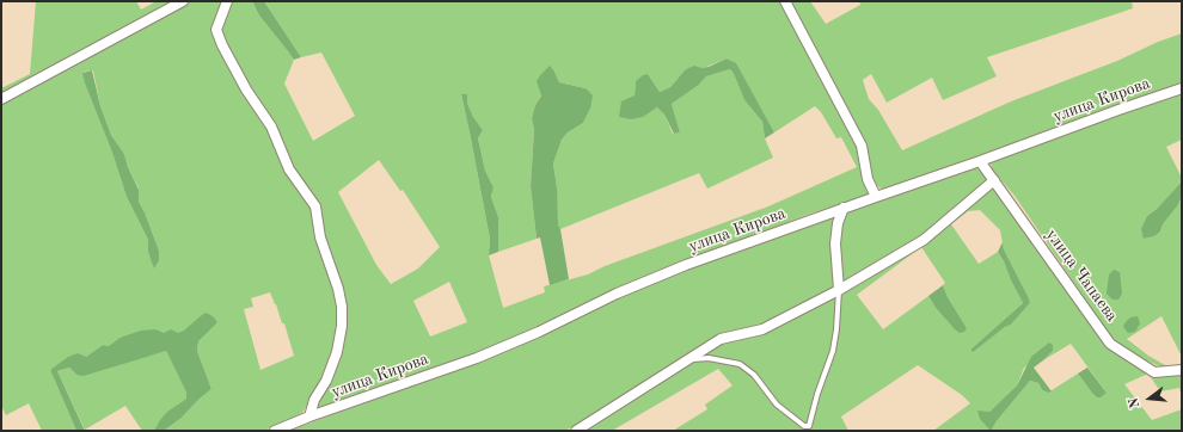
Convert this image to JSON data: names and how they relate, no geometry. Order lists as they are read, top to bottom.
{
  "streets": {
    "street": ["улица Кирова", "улица Чапаева"]
  },
  "crossings": [
    ["улица Кирова", "улица Чапаева"]
  ],
  "north": "left"
}
